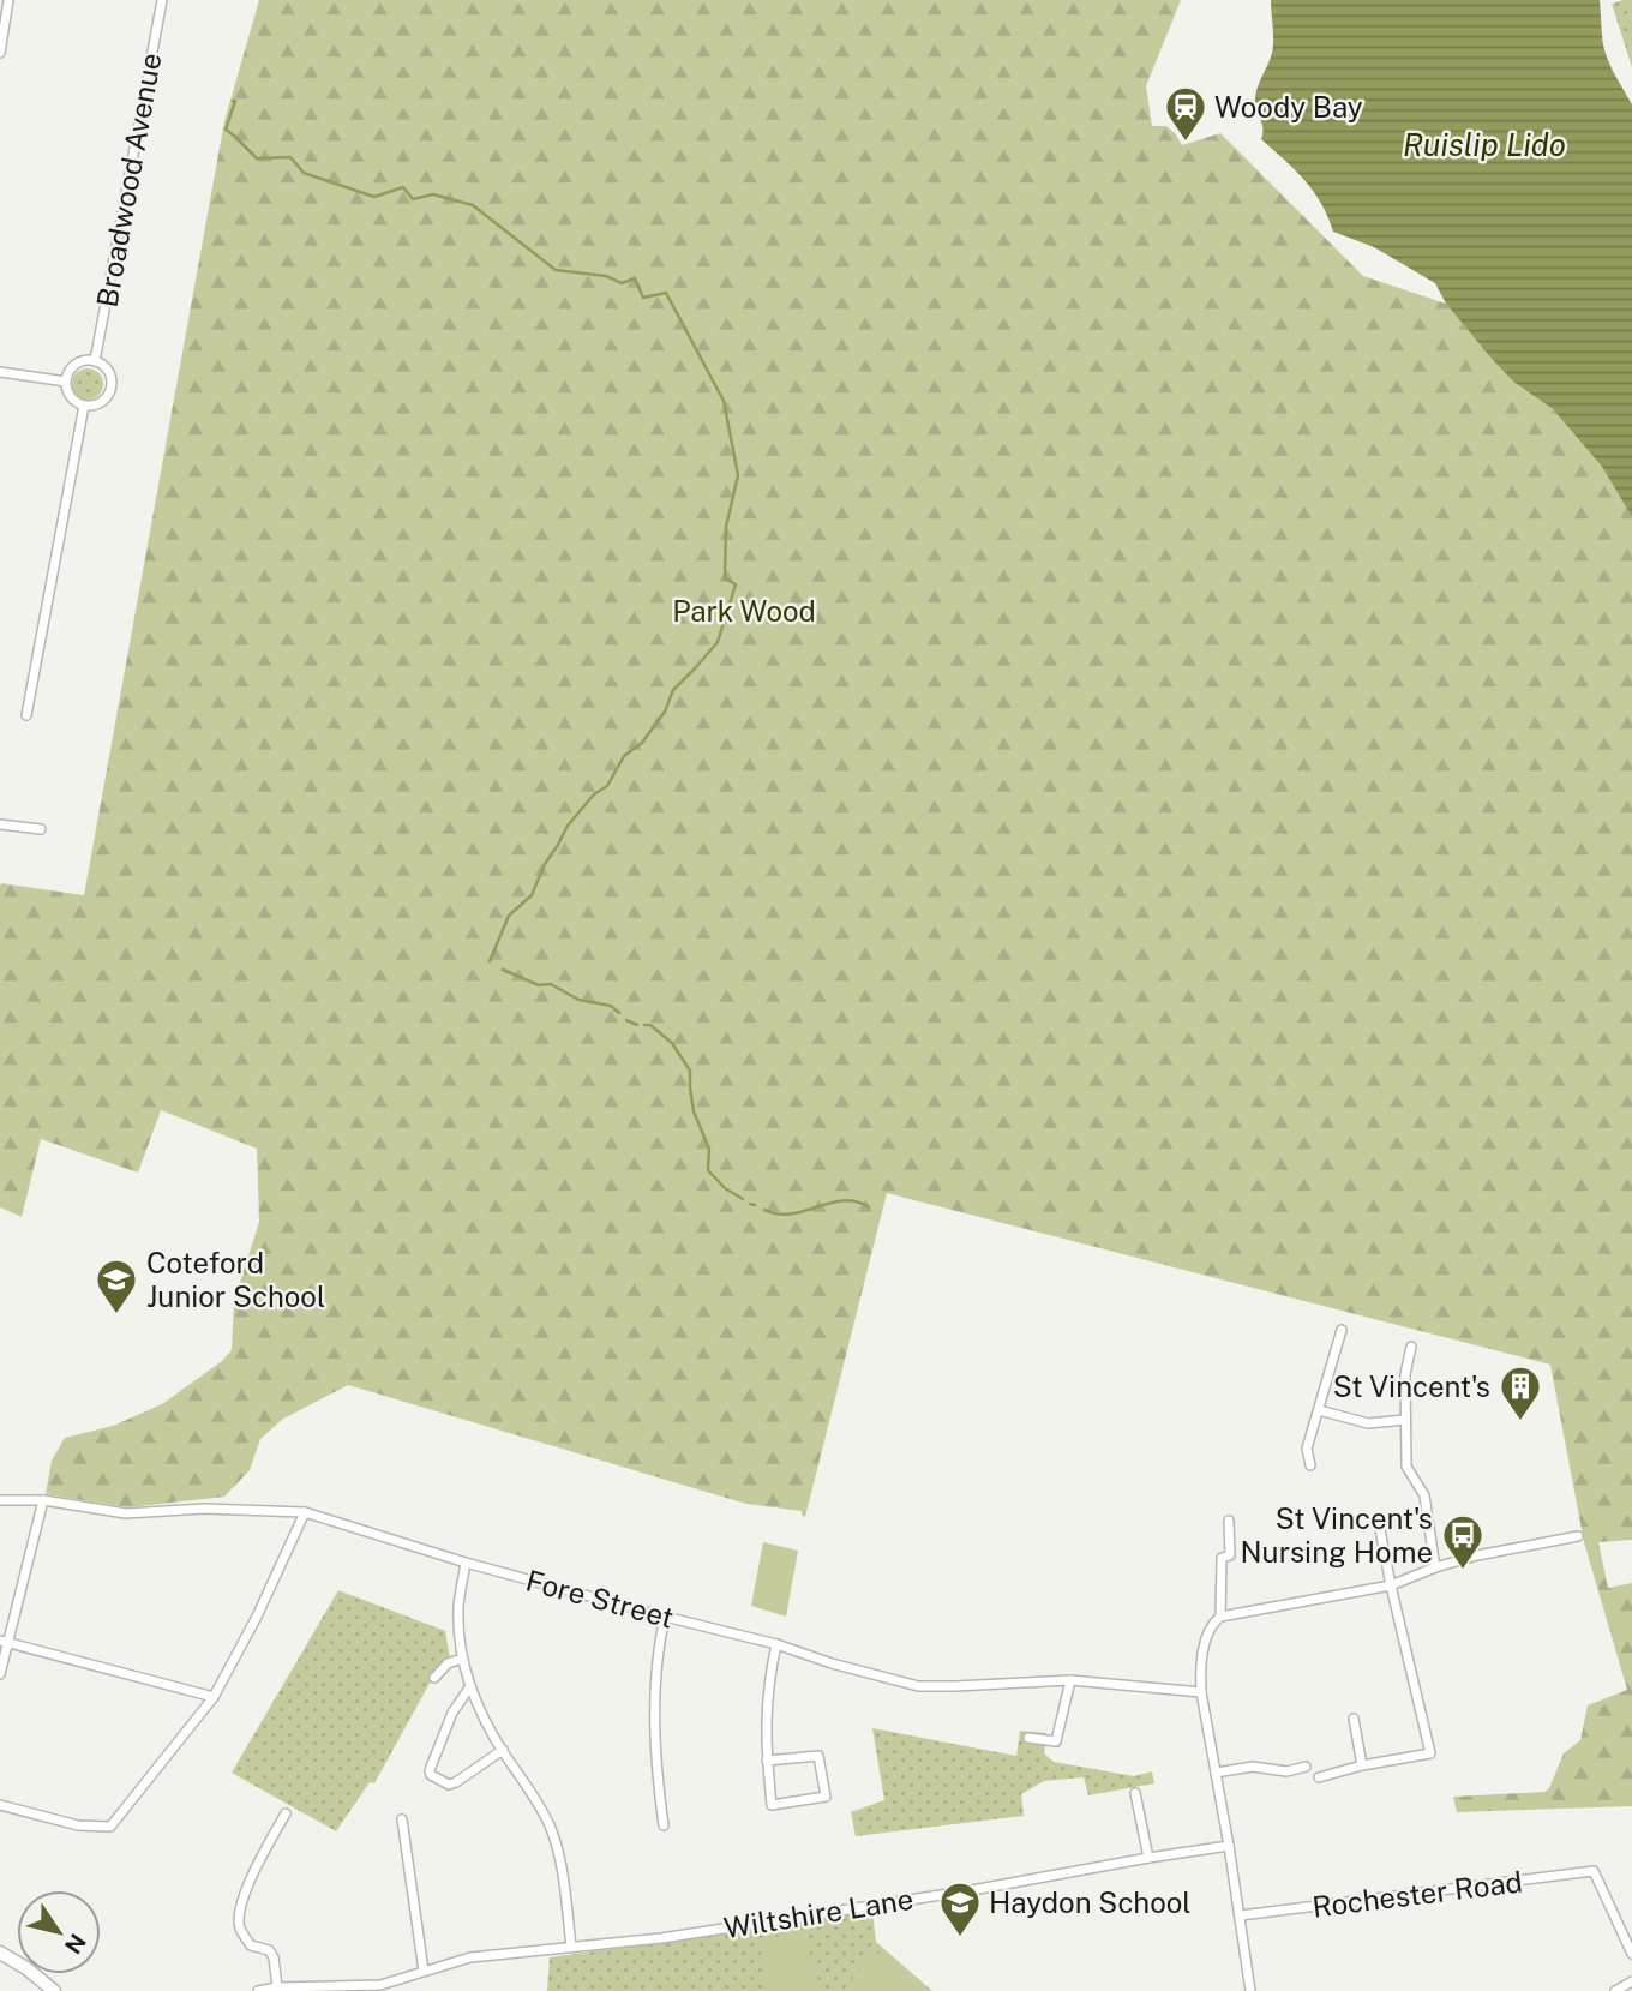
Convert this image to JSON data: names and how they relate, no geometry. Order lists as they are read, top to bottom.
{
  "streets": {
    "street": [
      "Broadwood Avenue",
      "Fore Street",
      "Rochester Road",
      "Wiltshire Lane"
    ]
  },
  "water": ["Ruislip Lido"],
  "parks": ["Park Wood"],
  "places": {
    "station": ["Woody Bay"],
    "school or university": ["Coteford Junior School", "Haydon School"],
    "building": ["St Vincent's"],
    "bus stop": ["St Vincent's Nursing Home"]
  },
  "north": "bottom right"
}
